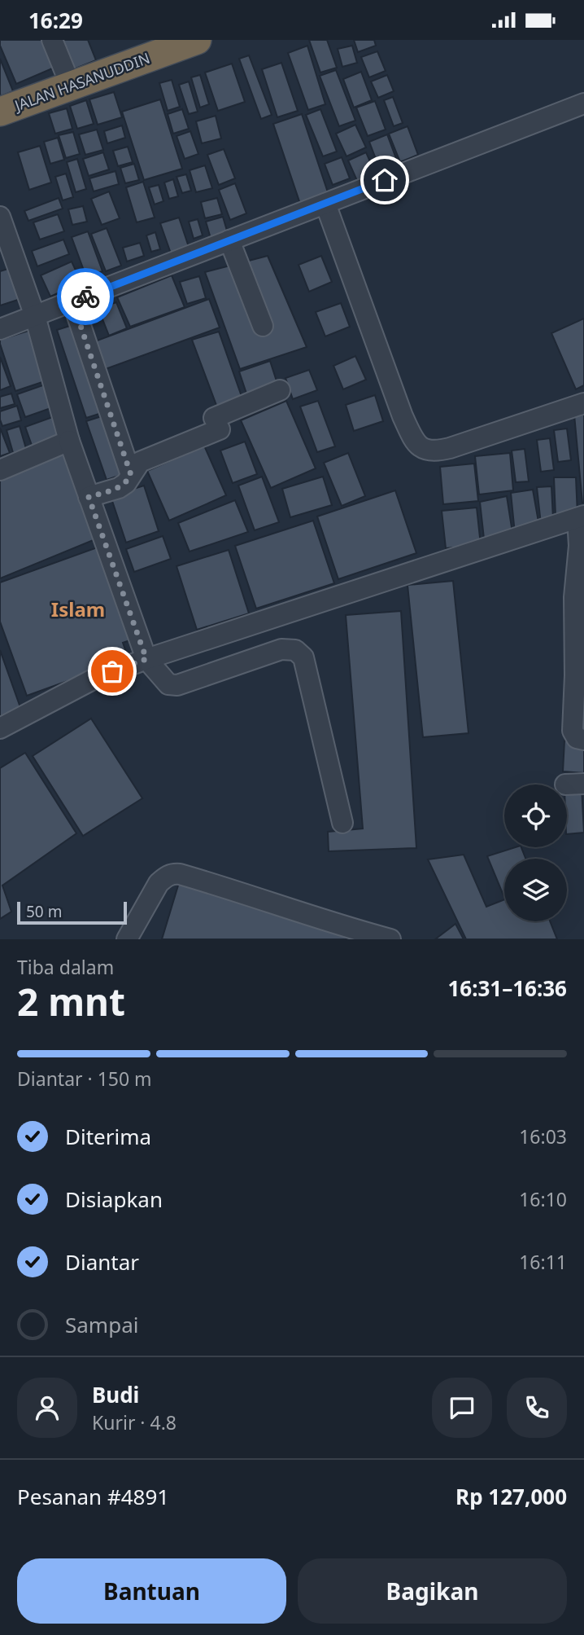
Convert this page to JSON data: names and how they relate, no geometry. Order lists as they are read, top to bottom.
{
  "streets": {
    "highway": ["JALAN HASANUDDIN"]
  },
  "districts": ["Islam"],
  "scale_bar": "50 m",
  "page": {
    "status": "16:29",
    "scale": "50 m",
    "heading": ["2 mnt", "Tiba dalam", "16:31–16:36"],
    "panel": [
      "Budi",
      "Kurir · 4.8",
      "Pesanan #4891",
      "Rp 127,000"
    ],
    "bar": "Diantar · 150 m",
    "list": [
      ["Diterima", "16:03"],
      ["Disiapkan", "16:10"],
      ["Diantar", "16:11"],
      "Sampai"
    ],
    "buttons": ["Bantuan", "Bagikan"]
  }
}
